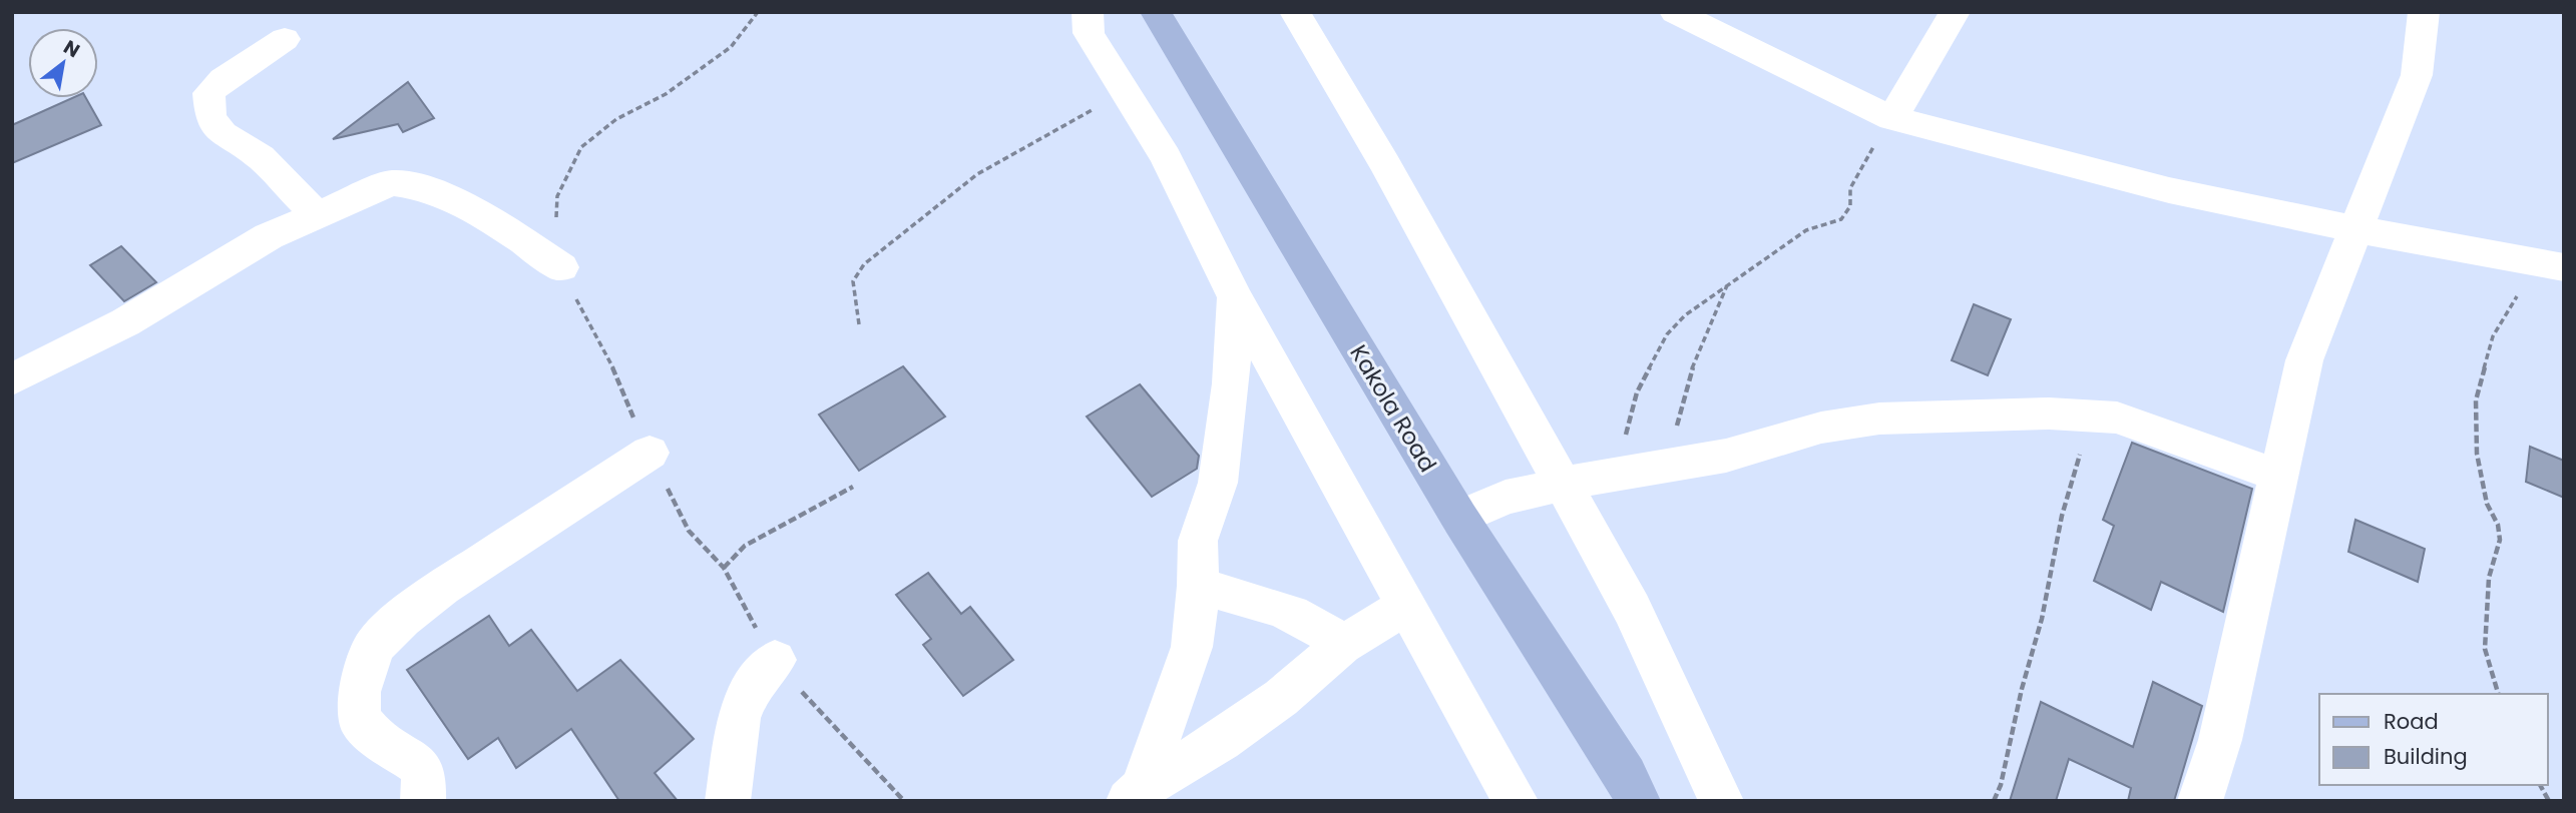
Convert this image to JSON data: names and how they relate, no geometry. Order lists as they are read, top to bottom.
{
  "streets": {
    "main road": ["Kakola Road"]
  },
  "legend": ["Road", "Building"],
  "north": "top right"
}
